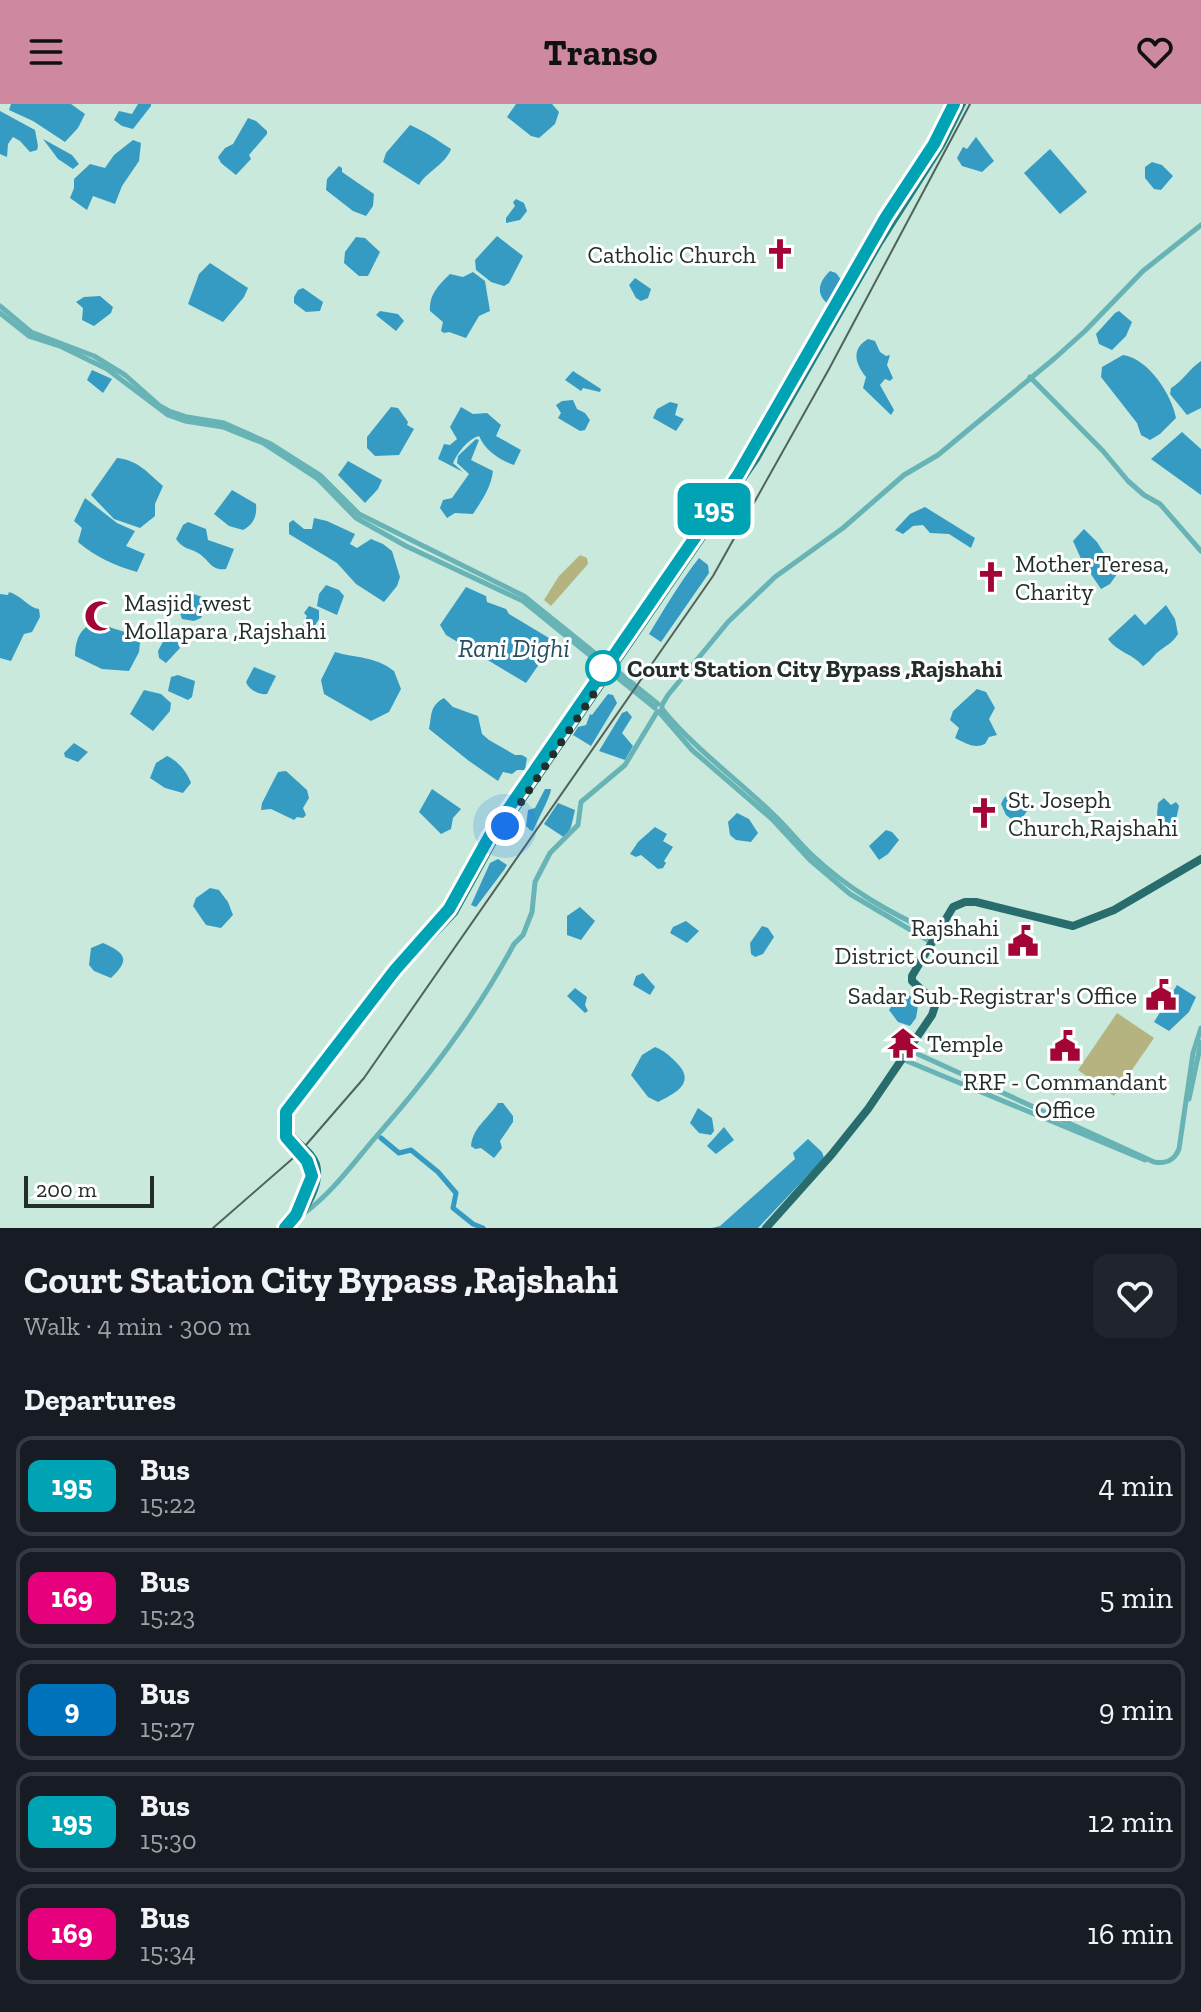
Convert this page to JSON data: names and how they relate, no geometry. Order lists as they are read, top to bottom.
{
  "water": ["Rani Dighi"],
  "places": {
    "church": ["Catholic Church", "Mother Teresa, Charity", "St. Joseph Church,Rajshahi"],
    "mosque": ["Masjid ,west Mollapara ,Rajshahi"],
    "other": ["Court Station City Bypass ,Rajshahi"],
    "public building": ["Rajshahi District Council", "Sadar Sub-Registrar's Office", "RRF - Commandant Office"],
    "temple": ["Temple"]
  },
  "lines": ["bus line 195"],
  "scale_bar": "200 m",
  "page": {
    "header": "Transo",
    "on_map": "195",
    "scale": "200 m",
    "heading": [
      ["Court Station City Bypass ,Rajshahi", "Walk · 4 min · 300 m"],
      "Departures"
    ],
    "list": [
      {
        "mark": "195",
        "name": "Bus",
        "note": "15:22",
        "value": "4 min"
      },
      {
        "mark": "169",
        "name": "Bus",
        "note": "15:23",
        "value": "5 min"
      },
      {
        "mark": "9",
        "name": "Bus",
        "note": "15:27",
        "value": "9 min"
      },
      {
        "mark": "195",
        "name": "Bus",
        "note": "15:30",
        "value": "12 min"
      },
      {
        "mark": "169",
        "name": "Bus",
        "note": "15:34",
        "value": "16 min"
      }
    ]
  }
}
